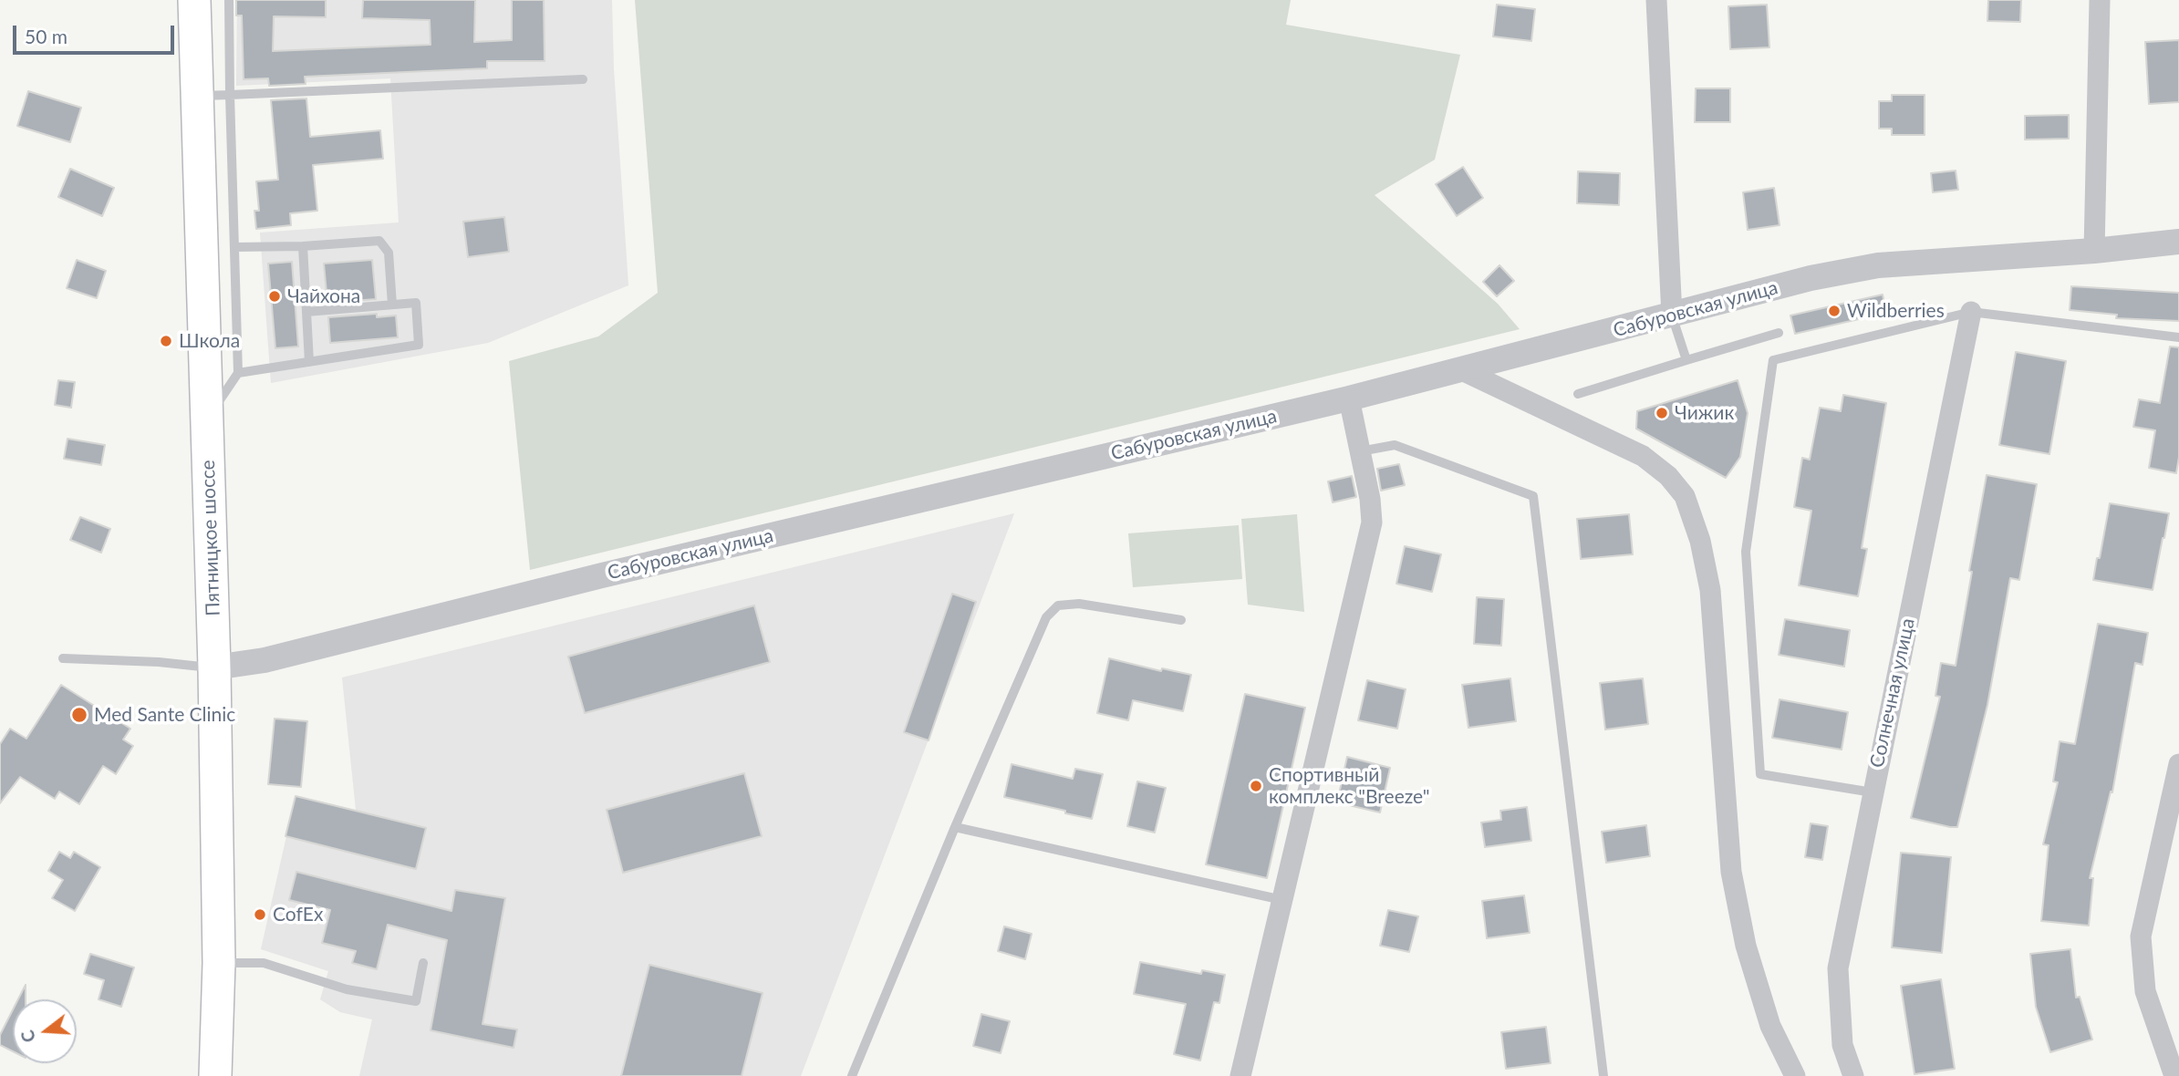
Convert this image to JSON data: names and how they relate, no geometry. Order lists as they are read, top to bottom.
{
  "streets": {
    "main road": ["Пятницкое шоссе"],
    "street": ["Сабуровская улица", "Солнечная улица"]
  },
  "crossings": [
    ["Сабуровская улица", "Пятницкое шоссе"]
  ],
  "places": [
    "Чайхона",
    "Wildberries",
    "Школа",
    "Чижик",
    "Med Sante Clinic",
    "Спортивный комплекс \"Breeze\"",
    "CofEx"
  ],
  "scale_bar": "50 m",
  "north": "left"
}
